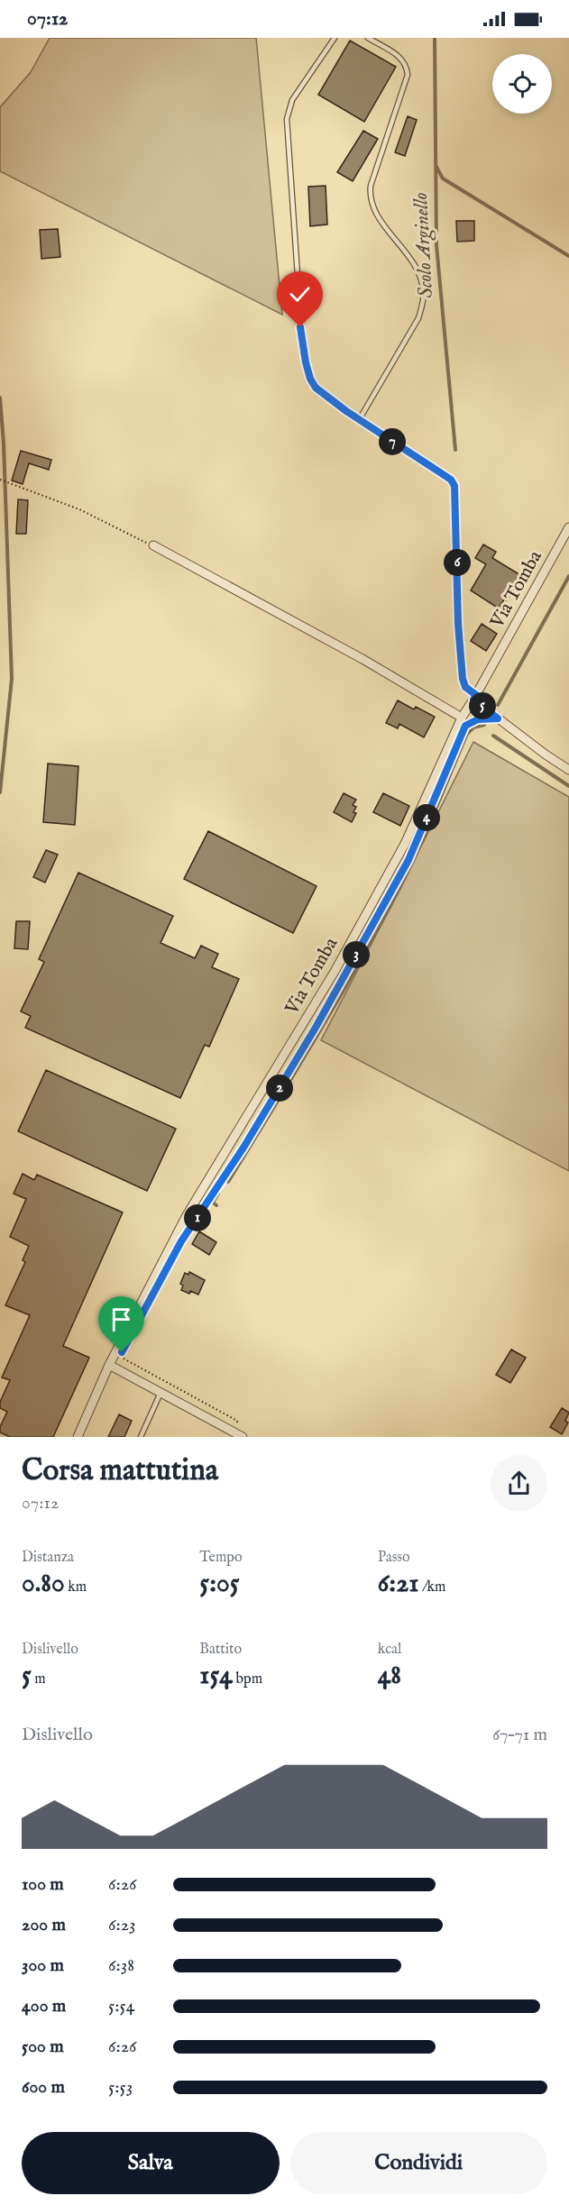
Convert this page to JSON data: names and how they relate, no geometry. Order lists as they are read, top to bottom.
{
  "streets": {
    "street": ["Via Tomba"]
  },
  "water": ["Scolo Arginello"],
  "page": {
    "status": "07:12",
    "pins": [
      "7",
      "6",
      "5",
      "4",
      "3",
      "2",
      "1"
    ],
    "heading": ["Corsa mattutina", "07:12"],
    "stats": [
      ["Distanza", "0.80 km"],
      ["Tempo", "5:05"],
      ["Passo", "6:21 /km"],
      ["Dislivello", "5 m"],
      ["Battito", "154 bpm"],
      ["kcal", "48"]
    ],
    "chart": ["Dislivello", "67–71 m"],
    "list": [
      {
        "name": "100 m",
        "note": "6:26"
      },
      {
        "name": "200 m",
        "note": "6:23"
      },
      {
        "name": "300 m",
        "note": "6:38"
      },
      {
        "name": "400 m",
        "note": "5:54"
      },
      {
        "name": "500 m",
        "note": "6:26"
      },
      {
        "name": "600 m",
        "note": "5:53"
      }
    ],
    "buttons": ["Salva", "Condividi"]
  }
}
